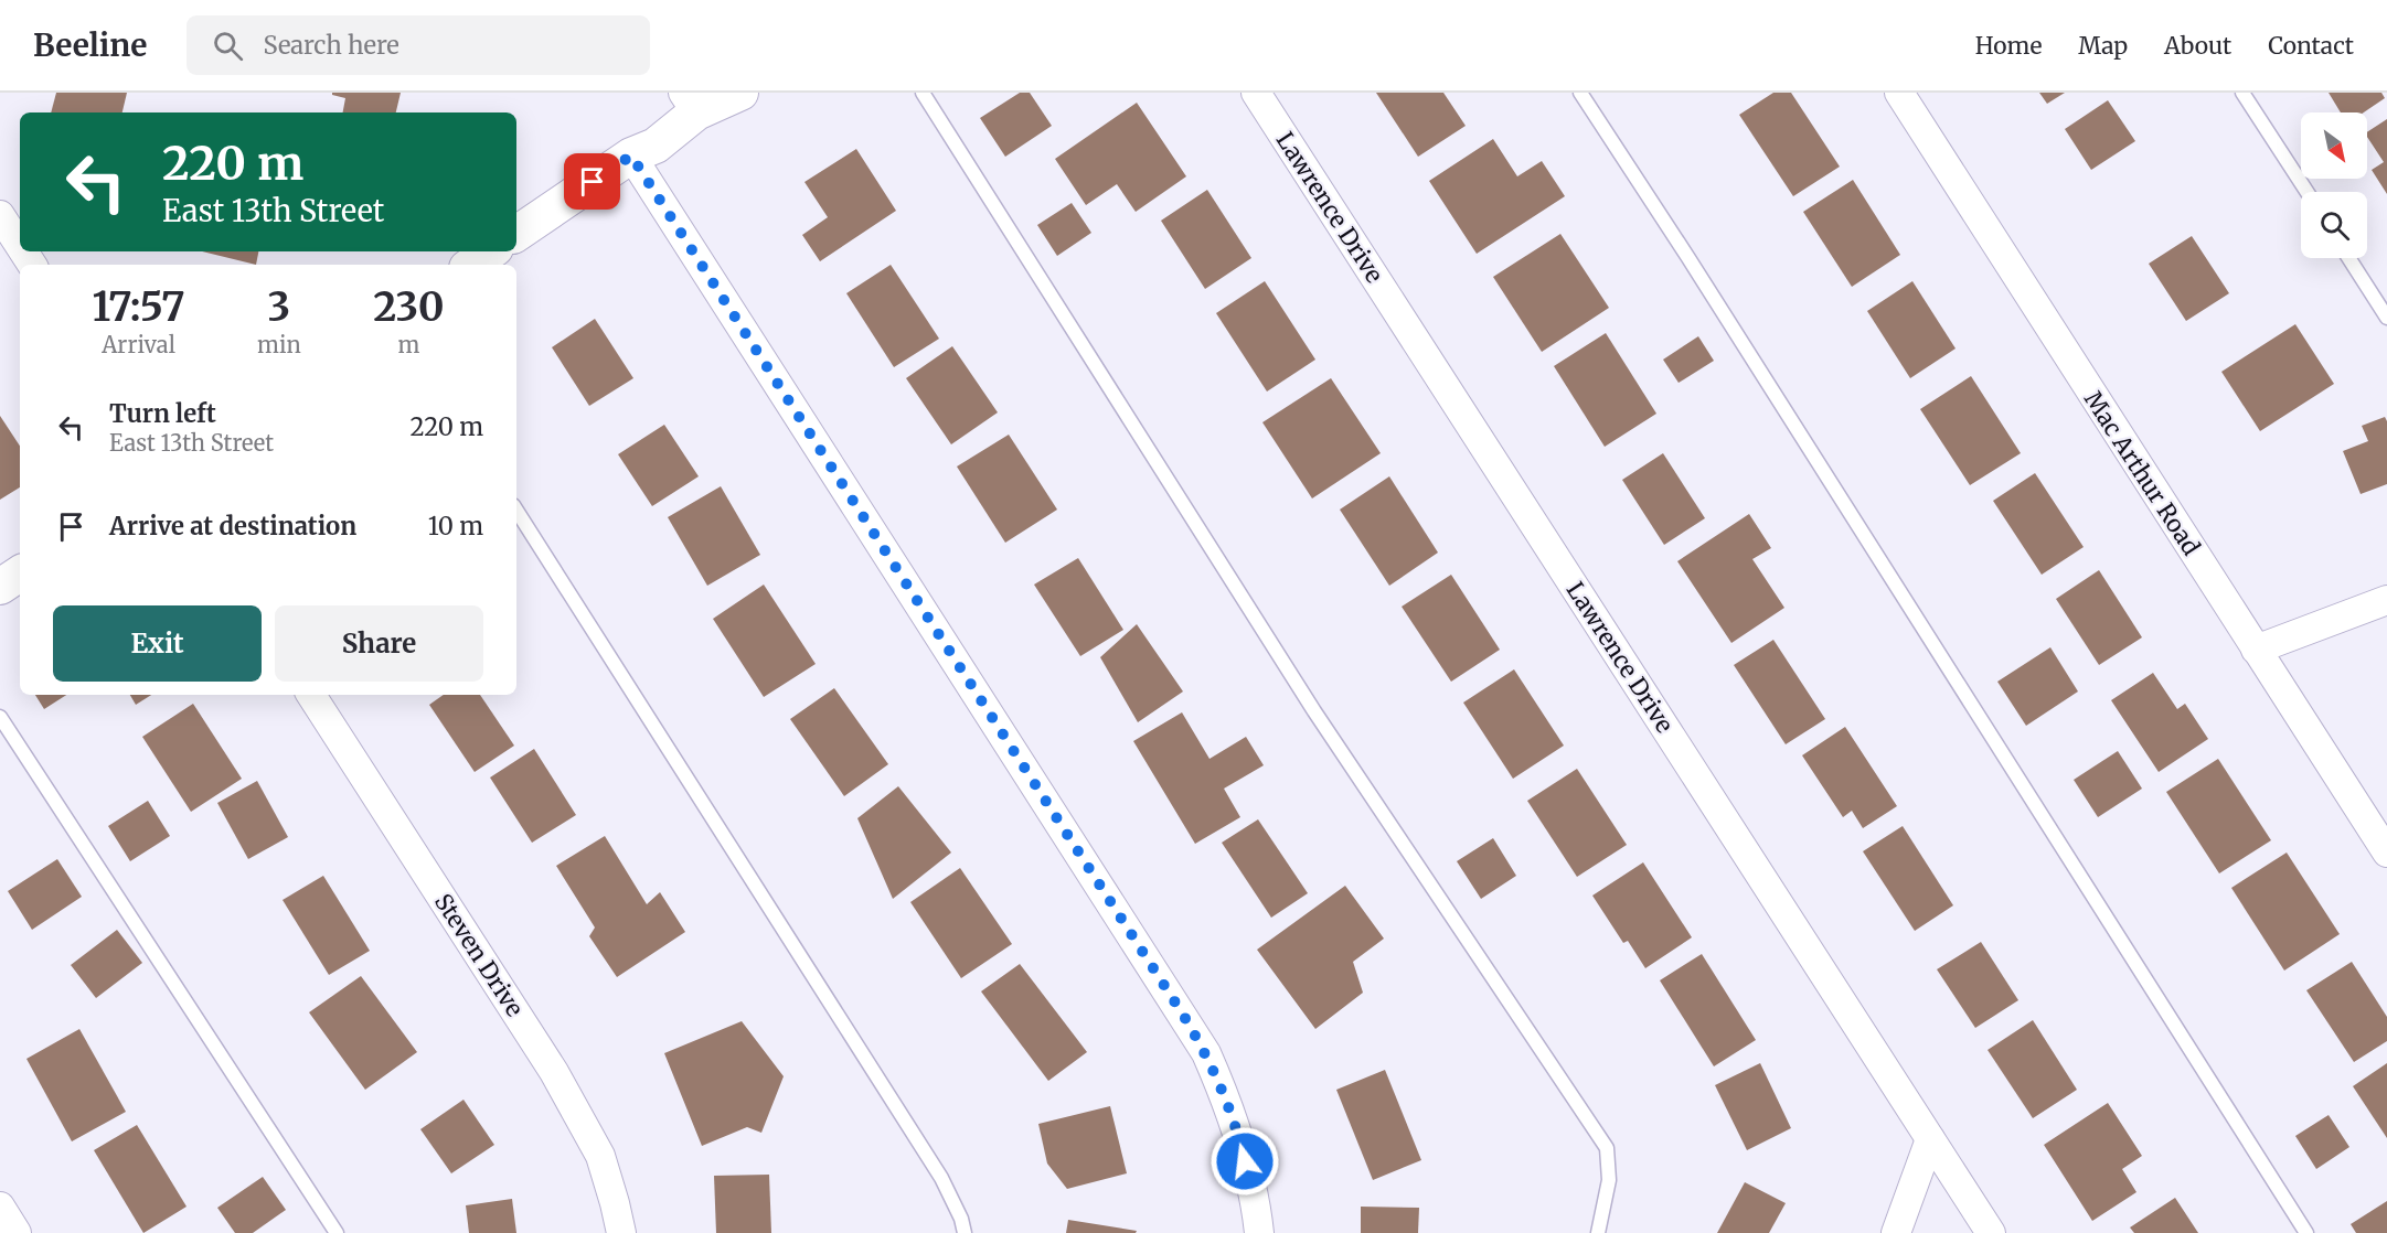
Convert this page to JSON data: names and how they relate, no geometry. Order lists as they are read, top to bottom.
{
  "streets": {
    "street": ["Lawrence Drive", "Mac Arthur Road", "Steven Drive"]
  },
  "north": "bottom right",
  "page": {
    "header": "Beeline",
    "search": "Search here",
    "nav": [
      "Home",
      "Map",
      "About",
      "Contact"
    ],
    "turn": ["220 m", "East 13th Street"],
    "eta": [
      "17:57",
      "Arrival",
      "3",
      "min",
      "230",
      "m"
    ],
    "list": [
      {
        "name": "Turn left",
        "note": "East 13th Street",
        "value": "220 m"
      },
      {
        "name": "Arrive at destination",
        "value": "10 m"
      }
    ],
    "buttons": ["Exit", "Share"]
  }
}
